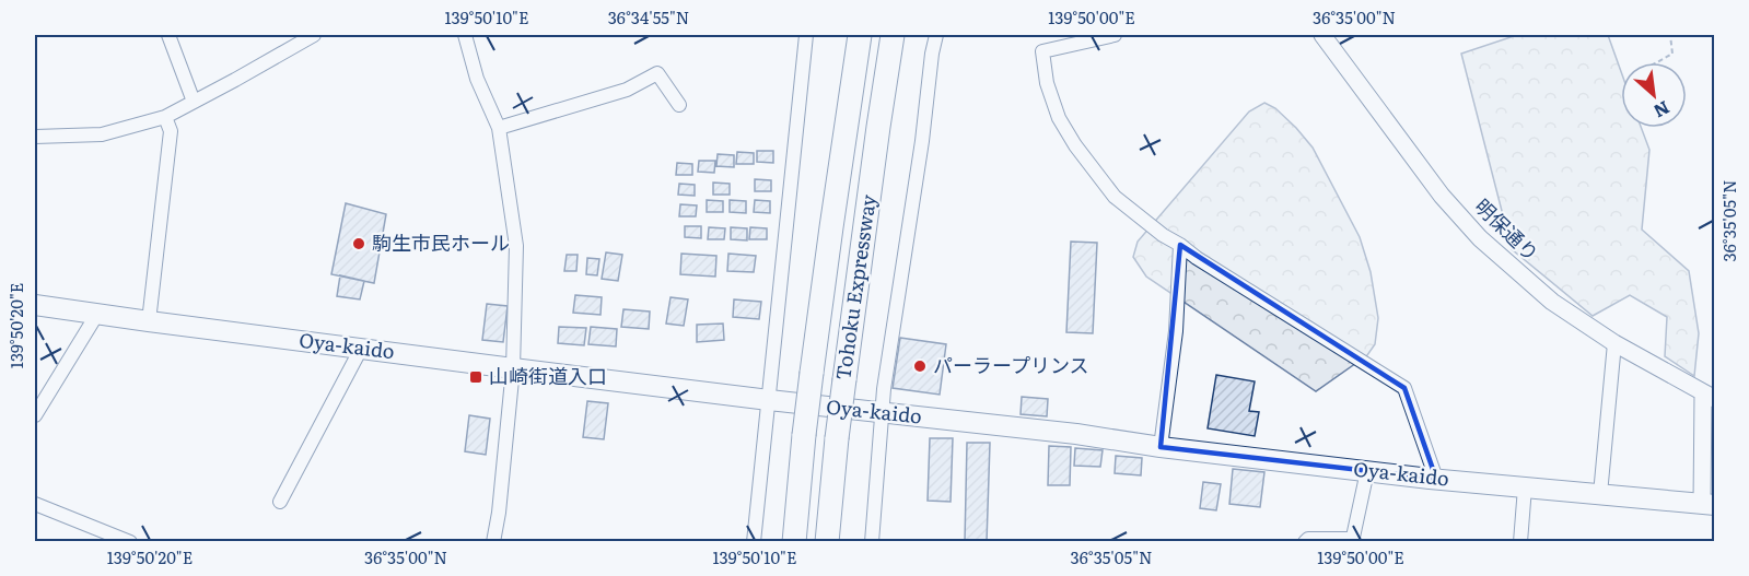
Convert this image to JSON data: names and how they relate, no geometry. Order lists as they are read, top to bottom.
{
  "streets": {
    "highway": ["Tohoku Expressway"],
    "main road": ["Oya-kaido"],
    "street": ["明保通り"]
  },
  "places": {
    "other": ["駒生市民ホール", "パーラープリンス"],
    "transit": ["山崎街道入口"]
  },
  "north": "bottom right",
  "coordinates": [
    "139°50'10\"E",
    "36°34'55\"N",
    "139°50'00\"E",
    "36°35'00\"N",
    "36°35'05\"N",
    "139°50'20\"E"
  ]
}
